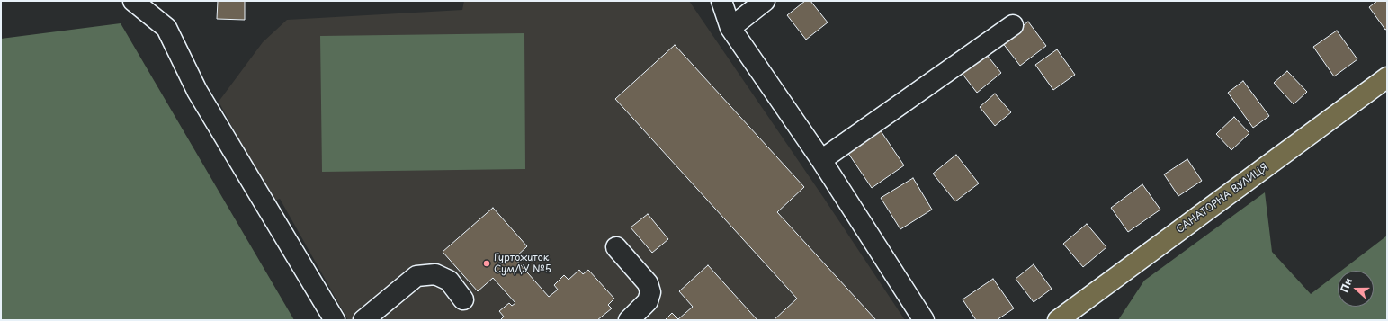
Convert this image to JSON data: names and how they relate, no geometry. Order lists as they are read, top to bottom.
{
  "streets": {
    "main road": ["САНАТОРНА ВУЛИЦЯ"]
  },
  "places": ["Гуртожиток СумДУ №5"],
  "north": "left"
}
